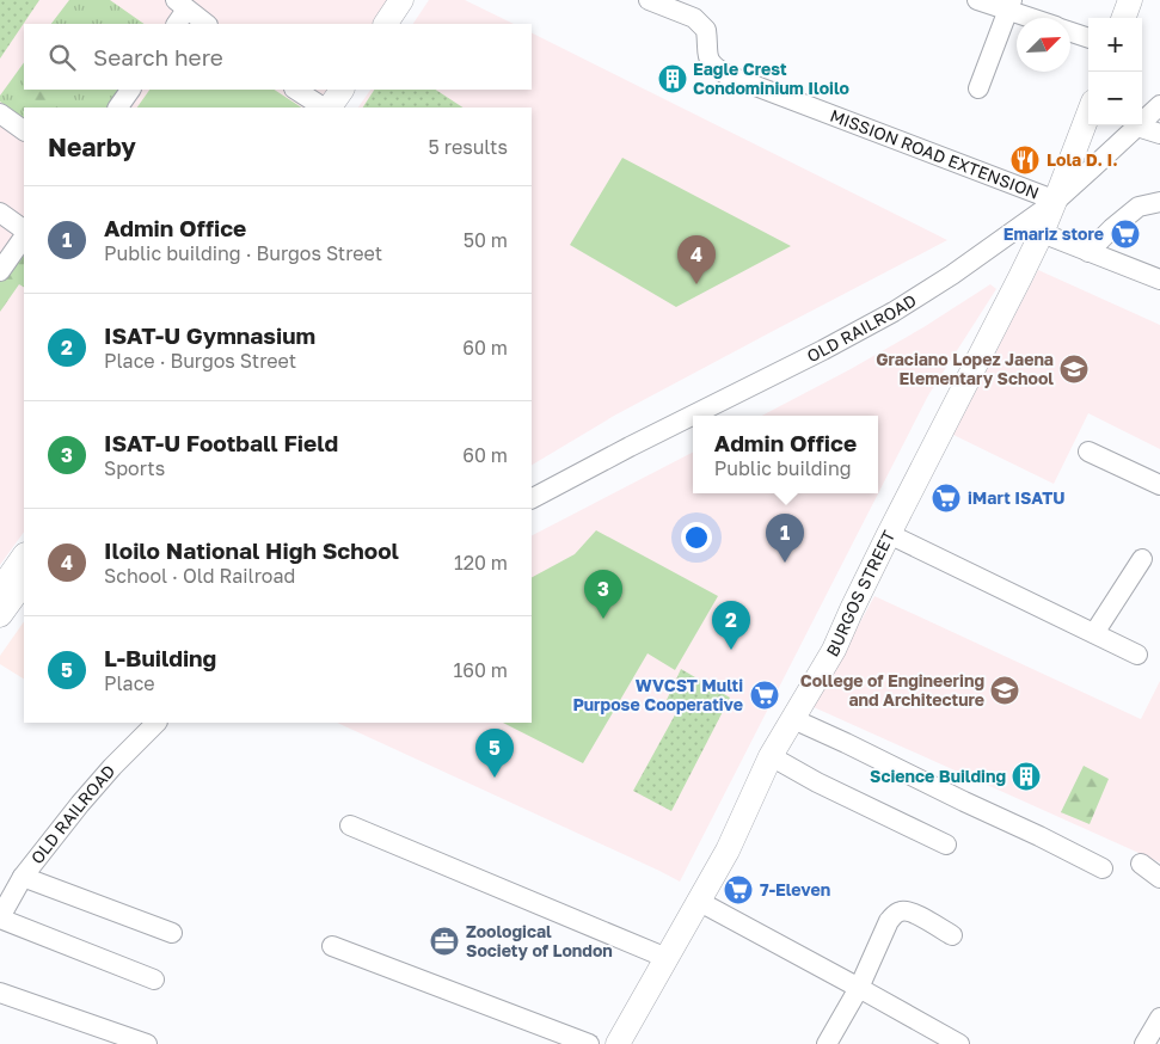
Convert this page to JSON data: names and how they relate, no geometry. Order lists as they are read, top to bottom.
{
  "streets": {
    "main road": ["BURGOS STREET"],
    "street": ["MISSION ROAD EXTENSION", "OLD RAILROAD"]
  },
  "crossings": [
    ["MISSION ROAD EXTENSION", "OLD RAILROAD"],
    ["MISSION ROAD EXTENSION", "BURGOS STREET"],
    ["OLD RAILROAD", "BURGOS STREET"]
  ],
  "places": {
    "building": ["Eagle Crest Condominium Iloilo", "Science Building"],
    "restaurant": ["Lola D. I."],
    "supermarket": [
      "Emariz store",
      "iMart ISATU",
      "WVCST Multi Purpose Cooperative",
      "7-Eleven"
    ],
    "school or university": ["Graciano Lopez Jaena Elementary School", "College of Engineering and Architecture"],
    "office": ["Zoological Society of London"]
  },
  "north": "top right",
  "page": {
    "map_buttons": ["+", "−"],
    "search": "Search here",
    "heading": ["Nearby", "5 results"],
    "list": [
      {
        "mark": "1",
        "name": "Admin Office",
        "note": "Public building · Burgos Street",
        "value": "50 m"
      },
      {
        "mark": "2",
        "name": "ISAT-U Gymnasium",
        "note": "Place · Burgos Street",
        "value": "60 m"
      },
      {
        "mark": "3",
        "name": "ISAT-U Football Field",
        "note": "Sports",
        "value": "60 m"
      },
      {
        "mark": "4",
        "name": "Iloilo National High School",
        "note": "School · Old Railroad",
        "value": "120 m"
      },
      {
        "mark": "5",
        "name": "L-Building",
        "note": "Place",
        "value": "160 m"
      }
    ],
    "pins": [
      "4",
      "1",
      "3",
      "2",
      "5"
    ],
    "popup": ["Admin Office", "Public building"]
  }
}
